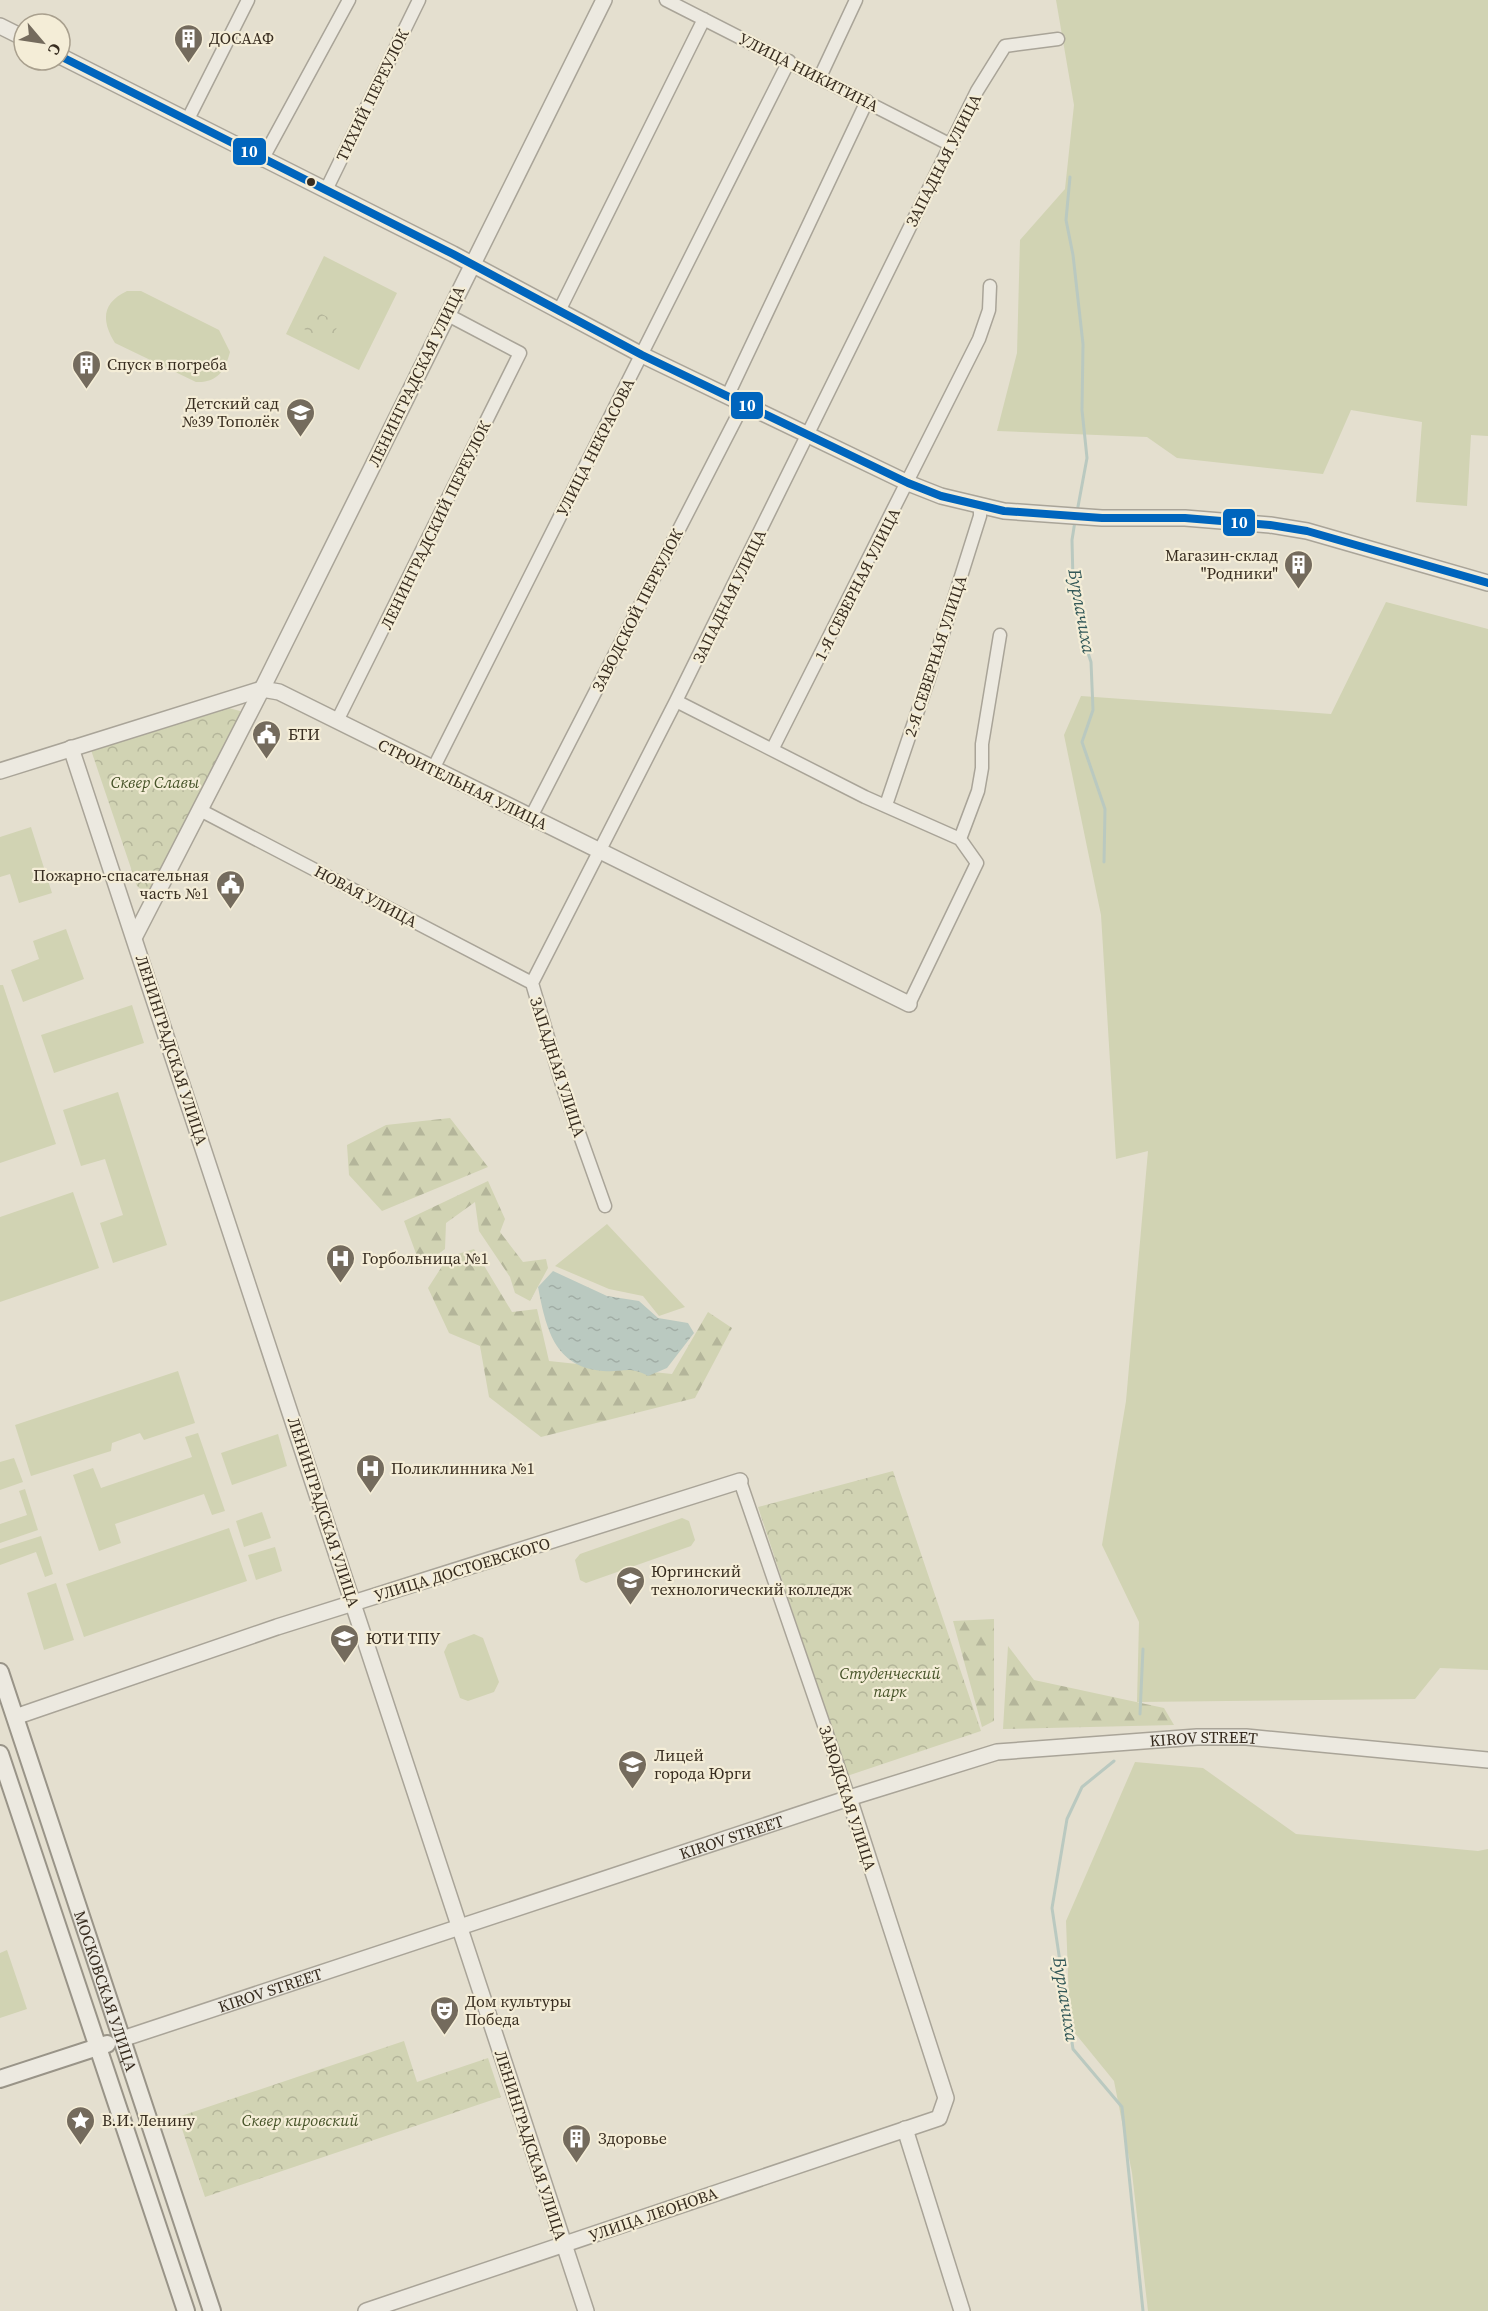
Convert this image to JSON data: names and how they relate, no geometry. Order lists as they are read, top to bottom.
{
  "streets": {
    "main road": ["KIROV STREET", "МОСКОВСКАЯ УЛИЦА"],
    "street": [
      "УЛИЦА НИКИТИНА",
      "ТИХИЙ ПЕРЕУЛОК",
      "ЗАПАДНАЯ УЛИЦА",
      "ЛЕНИНГРАДСКАЯ УЛИЦА",
      "УЛИЦА НЕКРАСОВА",
      "ЛЕНИНГРАДСКИЙ ПЕРЕУЛОК",
      "1-Я СЕВЕРНАЯ УЛИЦА",
      "ЗАВОДСКОЙ ПЕРЕУЛОК",
      "2-Я СЕВЕРНАЯ УЛИЦА",
      "СТРОИТЕЛЬНАЯ УЛИЦА",
      "НОВАЯ УЛИЦА",
      "УЛИЦА ДОСТОЕВСКОГО",
      "ЗАВОДСКАЯ УЛИЦА",
      "УЛИЦА ЛЕОНОВА"
    ]
  },
  "crossings": [
    ["УЛИЦА НИКИТИНА", "ЗАПАДНАЯ УЛИЦА"],
    ["УЛИЦА НИКИТИНА", "УЛИЦА НЕКРАСОВА"],
    ["ЗАПАДНАЯ УЛИЦА", "СТРОИТЕЛЬНАЯ УЛИЦА"],
    ["ЗАПАДНАЯ УЛИЦА", "НОВАЯ УЛИЦА"],
    ["ЛЕНИНГРАДСКАЯ УЛИЦА", "ЛЕНИНГРАДСКИЙ ПЕРЕУЛОК"],
    ["ЛЕНИНГРАДСКАЯ УЛИЦА", "СТРОИТЕЛЬНАЯ УЛИЦА"],
    ["ЛЕНИНГРАДСКАЯ УЛИЦА", "НОВАЯ УЛИЦА"],
    ["ЛЕНИНГРАДСКАЯ УЛИЦА", "УЛИЦА ДОСТОЕВСКОГО"],
    ["ЛЕНИНГРАДСКАЯ УЛИЦА", "KIROV STREET"],
    ["ЛЕНИНГРАДСКАЯ УЛИЦА", "УЛИЦА ЛЕОНОВА"],
    ["УЛИЦА НЕКРАСОВА", "СТРОИТЕЛЬНАЯ УЛИЦА"],
    ["ЛЕНИНГРАДСКИЙ ПЕРЕУЛОК", "СТРОИТЕЛЬНАЯ УЛИЦА"],
    ["ЗАВОДСКОЙ ПЕРЕУЛОК", "СТРОИТЕЛЬНАЯ УЛИЦА"],
    ["УЛИЦА ДОСТОЕВСКОГО", "ЗАВОДСКАЯ УЛИЦА"],
    ["УЛИЦА ДОСТОЕВСКОГО", "МОСКОВСКАЯ УЛИЦА"],
    ["KIROV STREET", "ЗАВОДСКАЯ УЛИЦА"],
    ["KIROV STREET", "МОСКОВСКАЯ УЛИЦА"],
    ["ЗАВОДСКАЯ УЛИЦА", "УЛИЦА ЛЕОНОВА"]
  ],
  "water": ["Бурлачиха"],
  "parks": ["Сквер Славы", "Студенческий парк", "Сквер кировский"],
  "places": {
    "building": [
      "ДОСААФ",
      "Спуск в погреба",
      "Магазин-склад \"Родники\"",
      "Здоровье"
    ],
    "school or university": [
      "Детский сад №39 Тополёк",
      "Юргинский технологический колледж",
      "ЮТИ ТПУ",
      "Лицей города Юрги"
    ],
    "public building": ["БТИ", "Пожарно-спасательная часть №1"],
    "hospital": ["Горбольница №1", "Поликлинника №1"],
    "theatre": ["Дом культуры Победа"],
    "place": ["В.И. Ленину"]
  },
  "lines": ["transit line 10"],
  "north": "bottom right"
}
